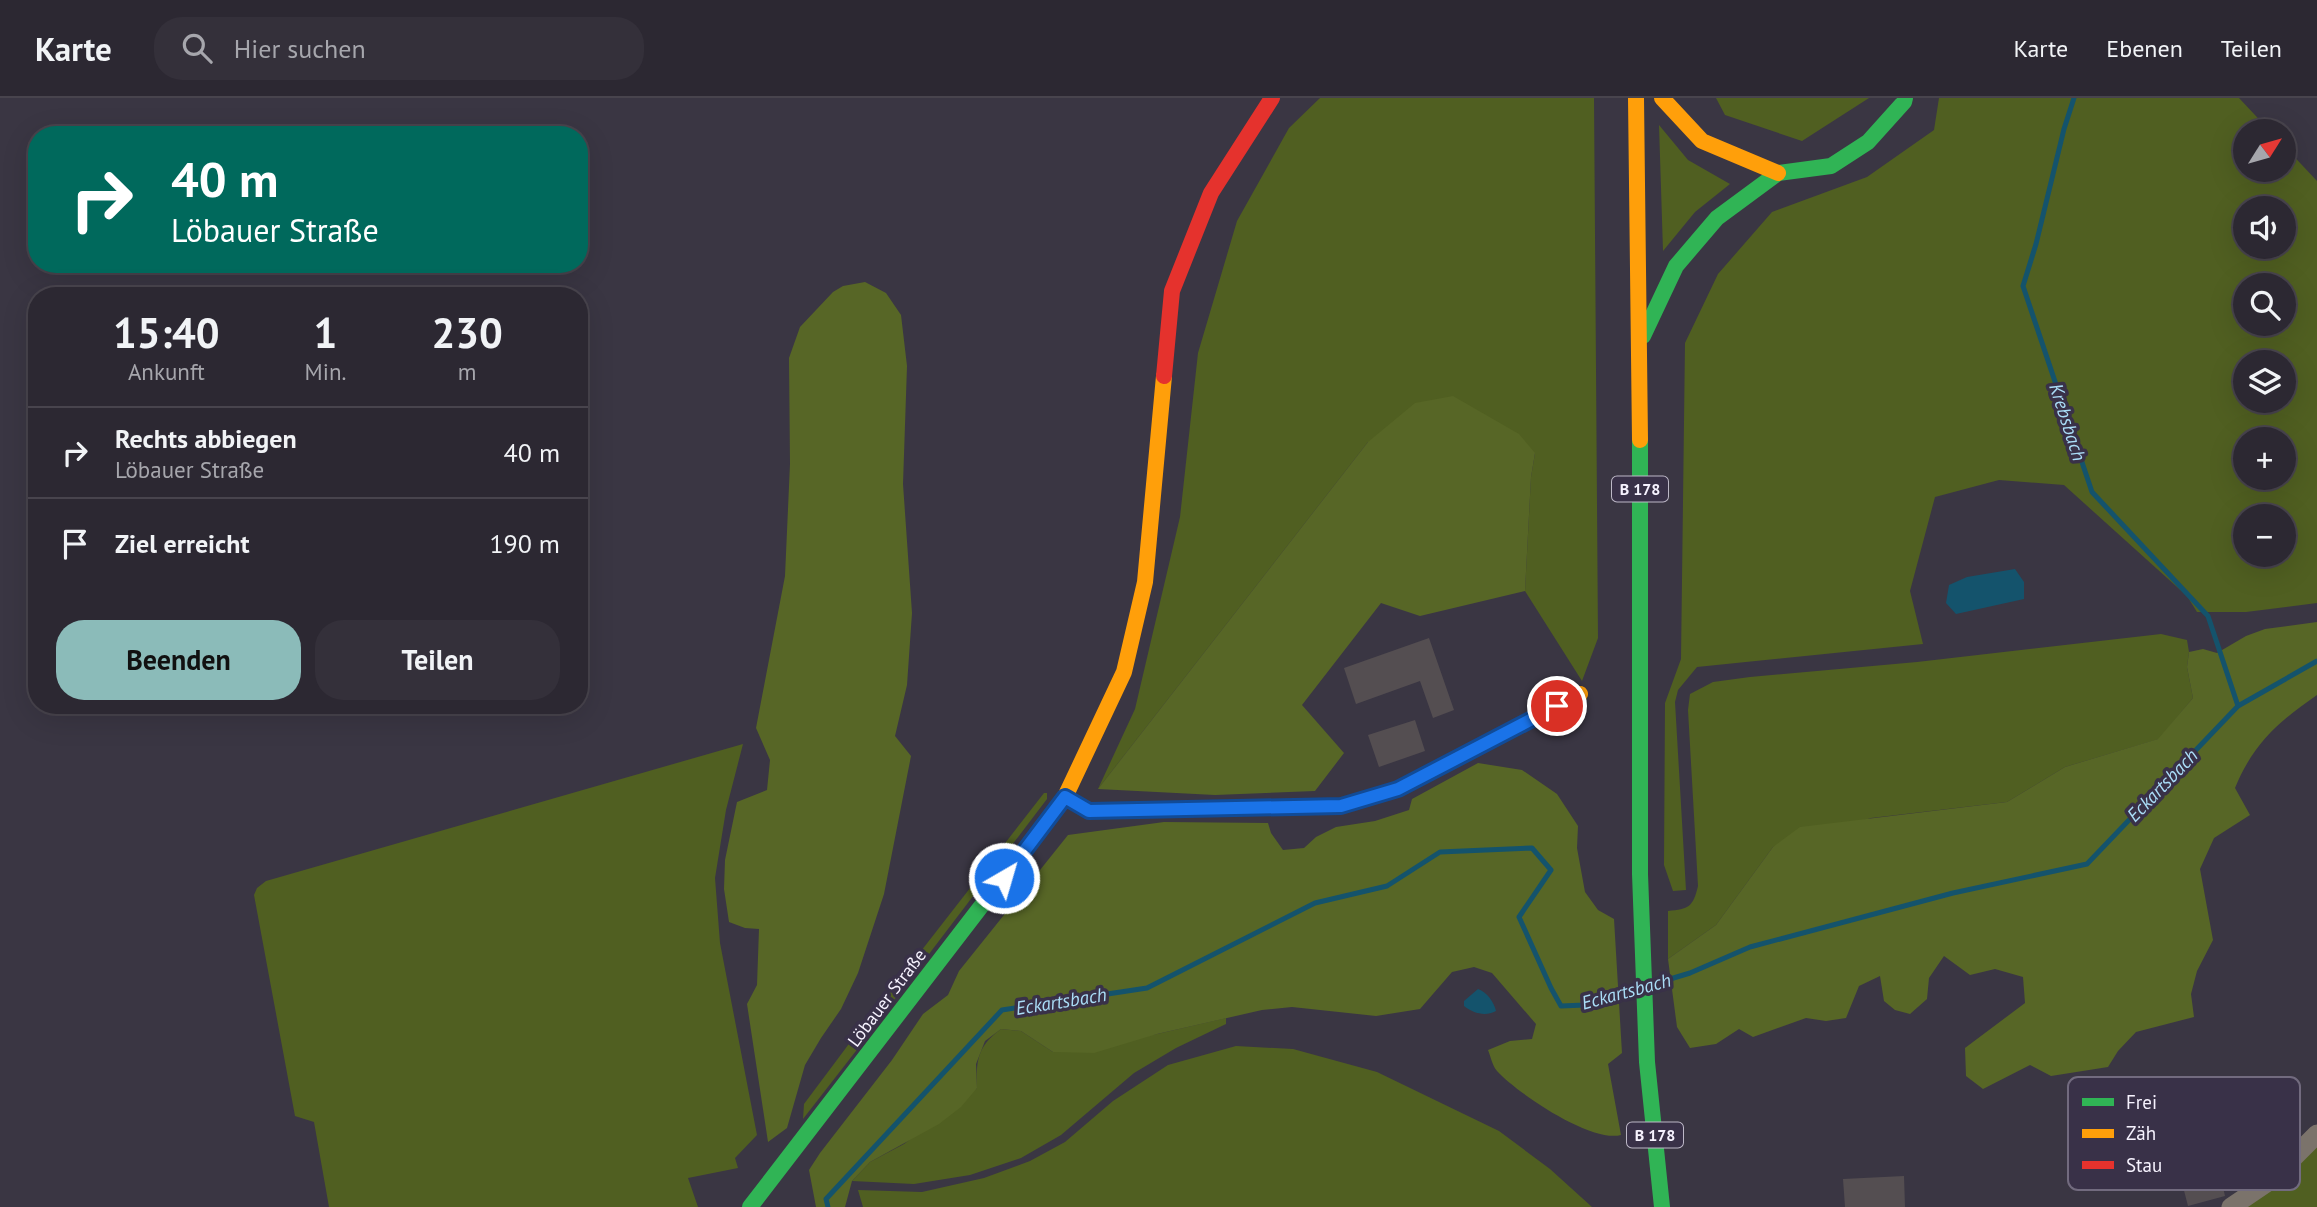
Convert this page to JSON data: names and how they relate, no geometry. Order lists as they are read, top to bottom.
{
  "streets": {
    "main road": ["B 178", "Löbauer Straße"]
  },
  "water": ["Krebsbach", "Eckartsbach"],
  "legend": ["Frei", "Zäh", "Stau"],
  "north": "top right",
  "page": {
    "header": "Karte",
    "search": "Hier suchen",
    "nav": ["Karte", "Ebenen", "Teilen"],
    "map_buttons": ["+", "−"],
    "turn": ["40 m", "Löbauer Straße"],
    "eta": [
      "15:40",
      "Ankunft",
      "1",
      "Min.",
      "230",
      "m"
    ],
    "list": [
      {
        "name": "Rechts abbiegen",
        "note": "Löbauer Straße",
        "value": "40 m"
      },
      {
        "name": "Ziel erreicht",
        "value": "190 m"
      }
    ],
    "buttons": ["Beenden", "Teilen"]
  }
}
